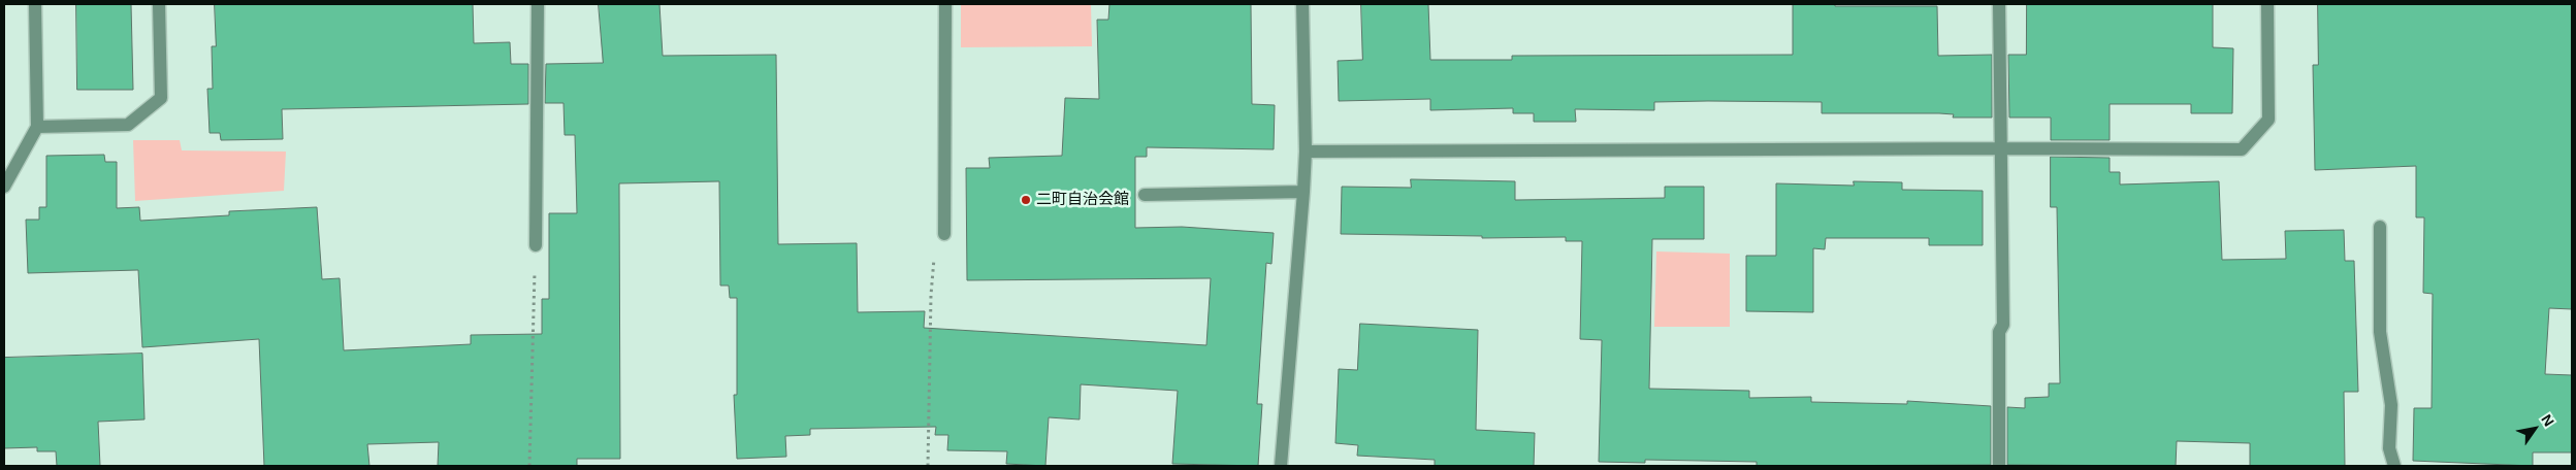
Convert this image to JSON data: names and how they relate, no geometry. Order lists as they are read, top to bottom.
{
  "places": ["二町自治会館"],
  "north": "top right"
}
